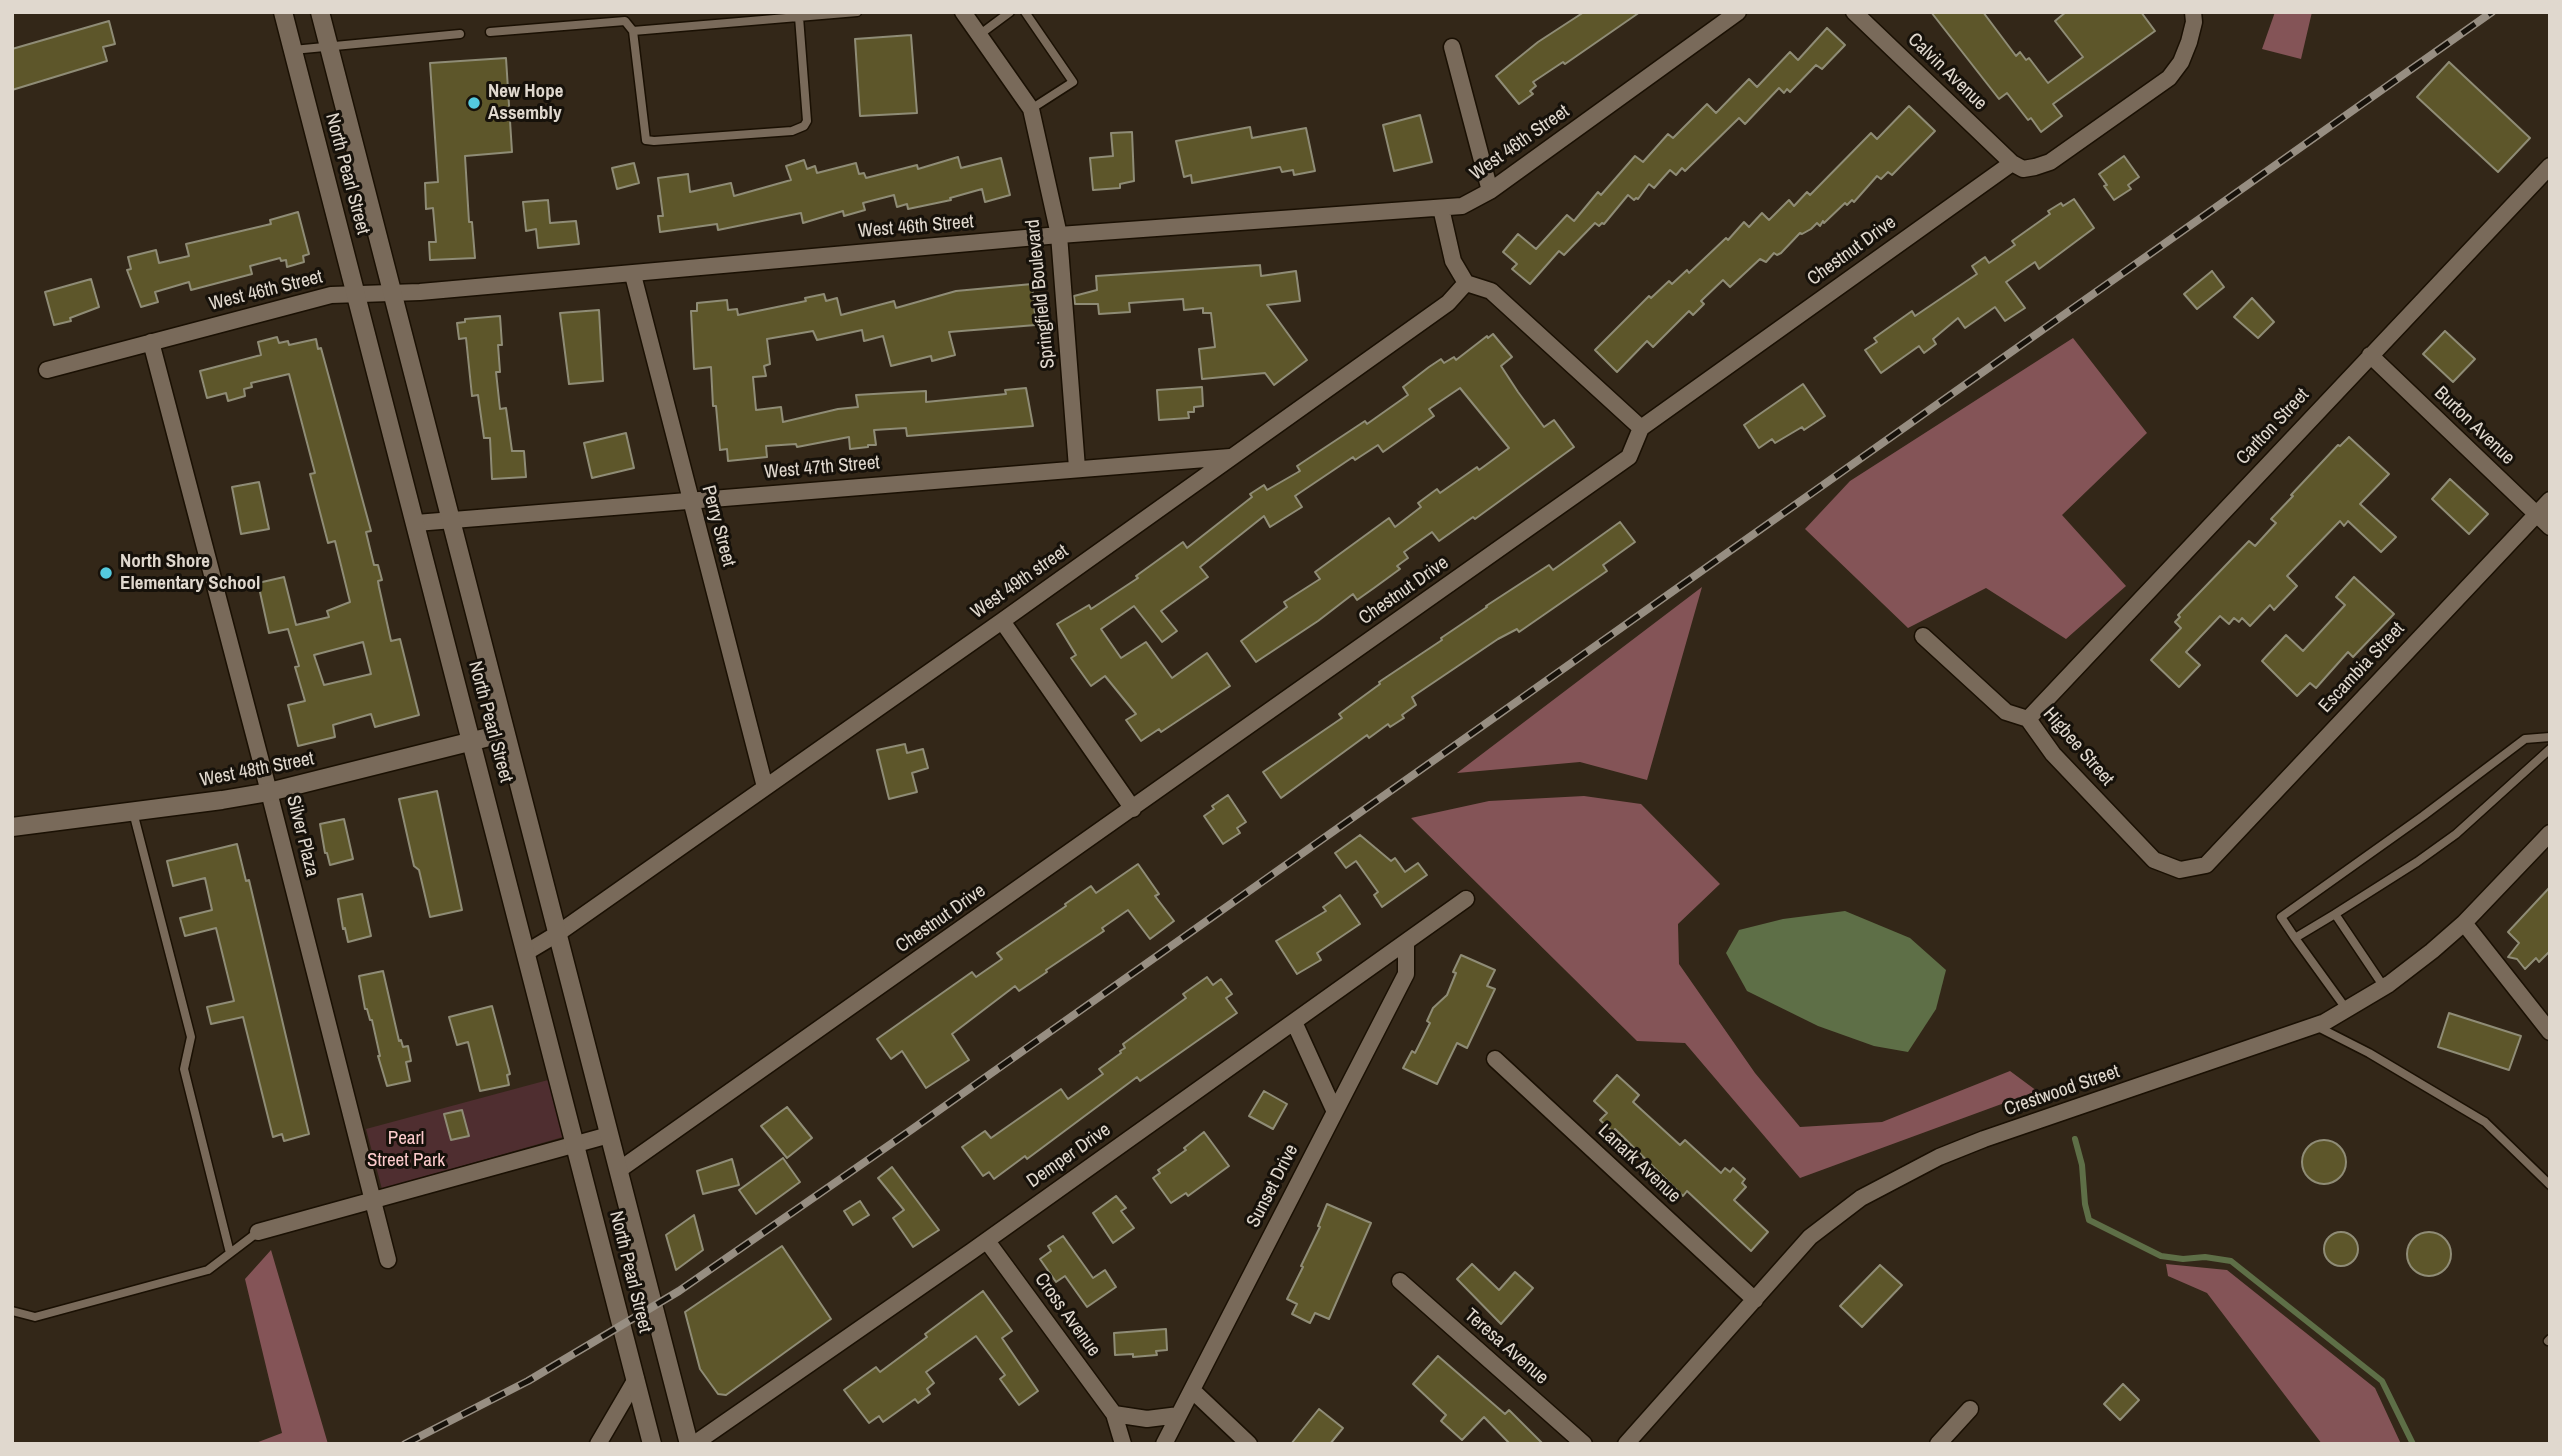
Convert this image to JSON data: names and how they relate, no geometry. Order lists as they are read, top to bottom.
{
  "streets": {
    "street": [
      "Calvin Avenue",
      "West 46th Street",
      "North Pearl Street",
      "Chestnut Drive",
      "Springfield Boulevard",
      "Burton Avenue",
      "Carlton Street",
      "West 47th Street",
      "Perry Street",
      "West 49th street",
      "Escambia Street",
      "Higbee Street",
      "West 48th Street",
      "Silver Plaza",
      "Crestwood Street",
      "Demper Drive",
      "Lanark Avenue",
      "Sunset Drive",
      "Cross Avenue",
      "Teresa Avenue"
    ]
  },
  "crossings": [
    ["Calvin Avenue", "Chestnut Drive"],
    ["West 46th Street", "North Pearl Street"],
    ["West 46th Street", "Springfield Boulevard"],
    ["West 46th Street", "Perry Street"],
    ["West 46th Street", "Silver Plaza"],
    ["North Pearl Street", "Chestnut Drive"],
    ["North Pearl Street", "West 47th Street"],
    ["North Pearl Street", "West 49th street"],
    ["North Pearl Street", "West 48th Street"],
    ["North Pearl Street", "Demper Drive"],
    ["Springfield Boulevard", "West 47th Street"],
    ["Burton Avenue", "Carlton Street"],
    ["Burton Avenue", "Escambia Street"],
    ["Carlton Street", "Higbee Street"],
    ["West 47th Street", "Perry Street"],
    ["West 47th Street", "West 49th street"],
    ["Perry Street", "West 49th street"],
    ["Escambia Street", "Higbee Street"],
    ["West 48th Street", "Silver Plaza"],
    ["Crestwood Street", "Lanark Avenue"],
    ["Demper Drive", "Sunset Drive"],
    ["Demper Drive", "Cross Avenue"]
  ],
  "parks": ["Pearl Street Park"],
  "places": ["New Hope Assembly", "North Shore Elementary School"]
}
